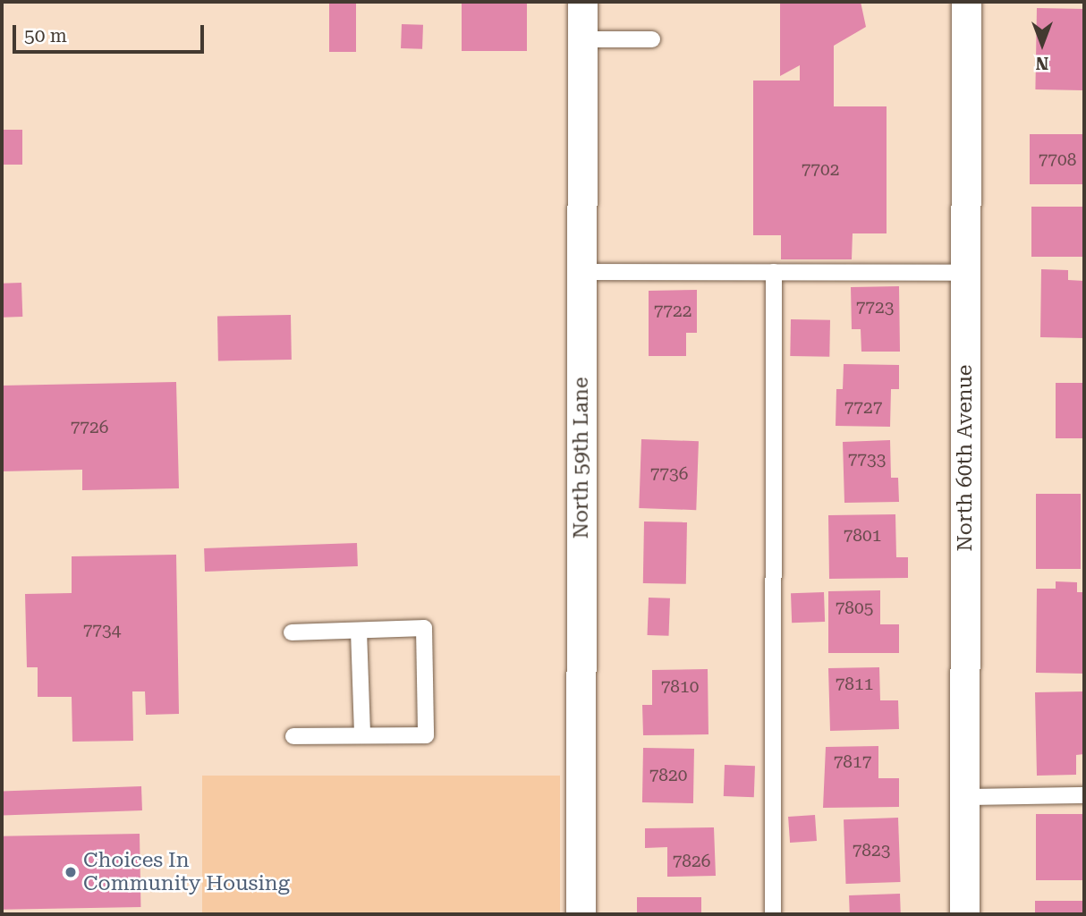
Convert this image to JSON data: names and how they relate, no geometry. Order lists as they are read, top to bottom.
{
  "streets": {
    "street": ["North 59th Lane", "North 60th Avenue"]
  },
  "places": ["Choices In Community Housing"],
  "house_numbers": [
    "7708",
    "7702",
    "7723",
    "7722",
    "7727",
    "7726",
    "7733",
    "7736",
    "7801",
    "7805",
    "7734",
    "7811",
    "7810",
    "7817",
    "7820",
    "7823",
    "7826"
  ],
  "scale_bar": "50 m",
  "north": "bottom"
}
